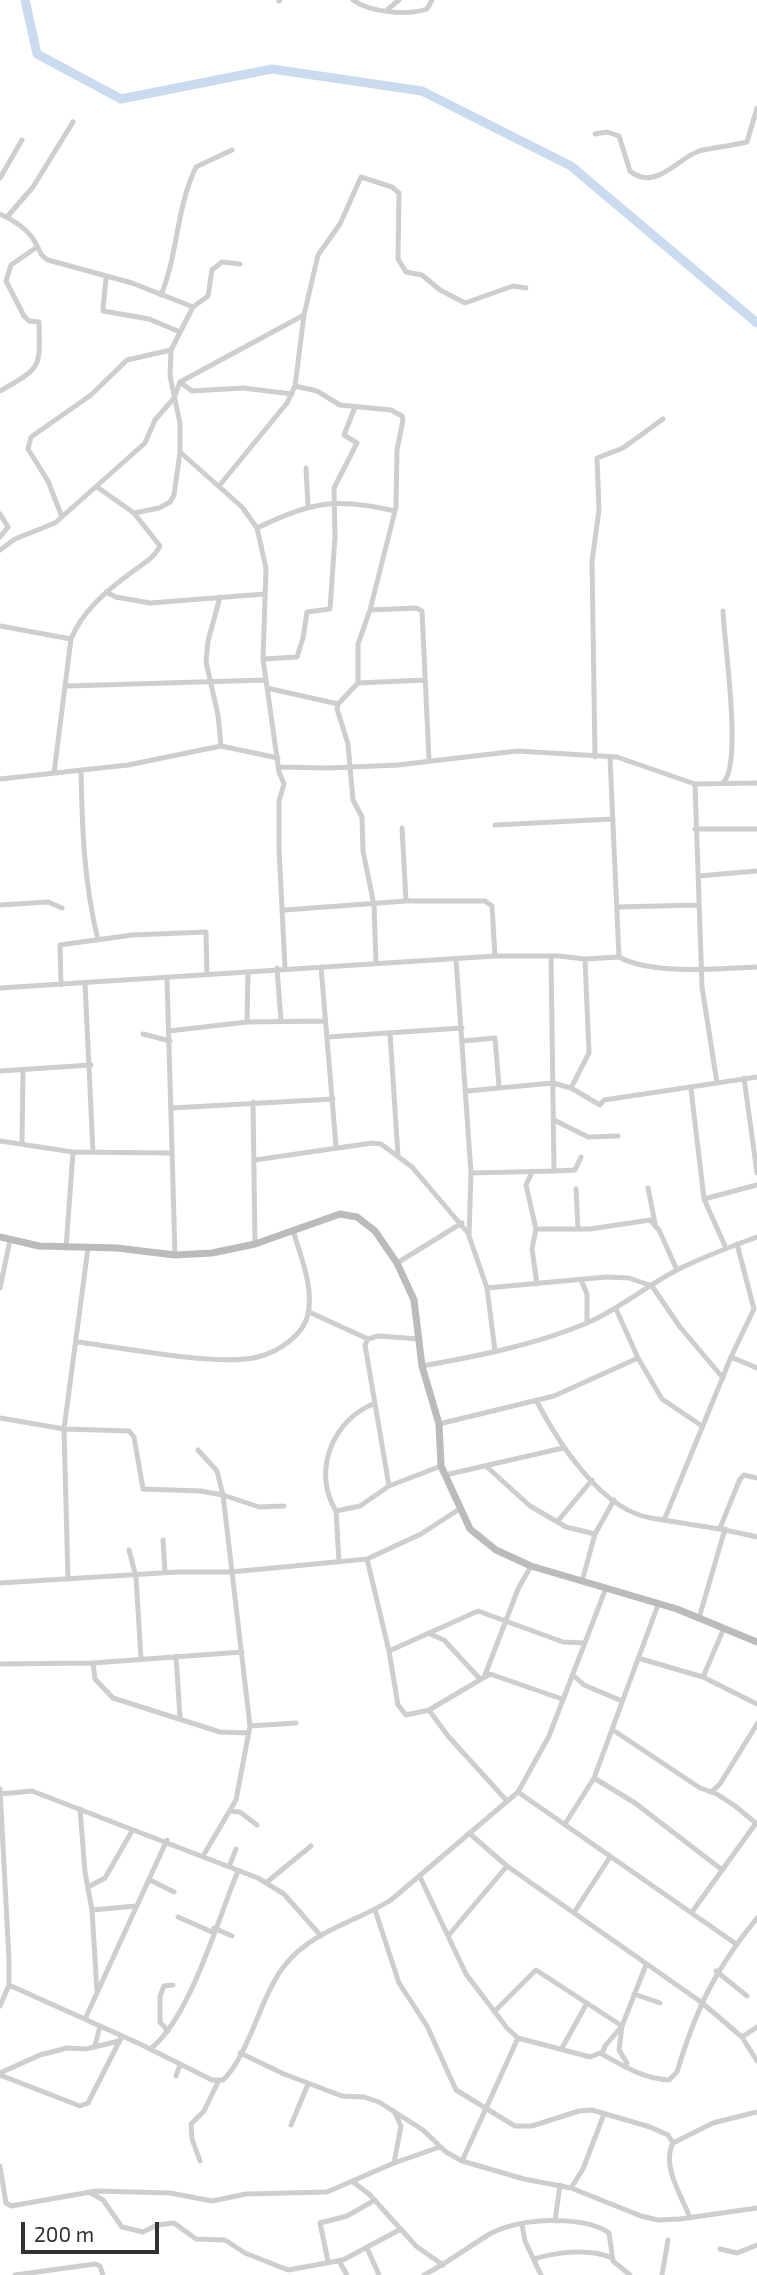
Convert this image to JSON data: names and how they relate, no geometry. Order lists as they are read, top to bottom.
{
  "scale_bar": "200 m"
}
